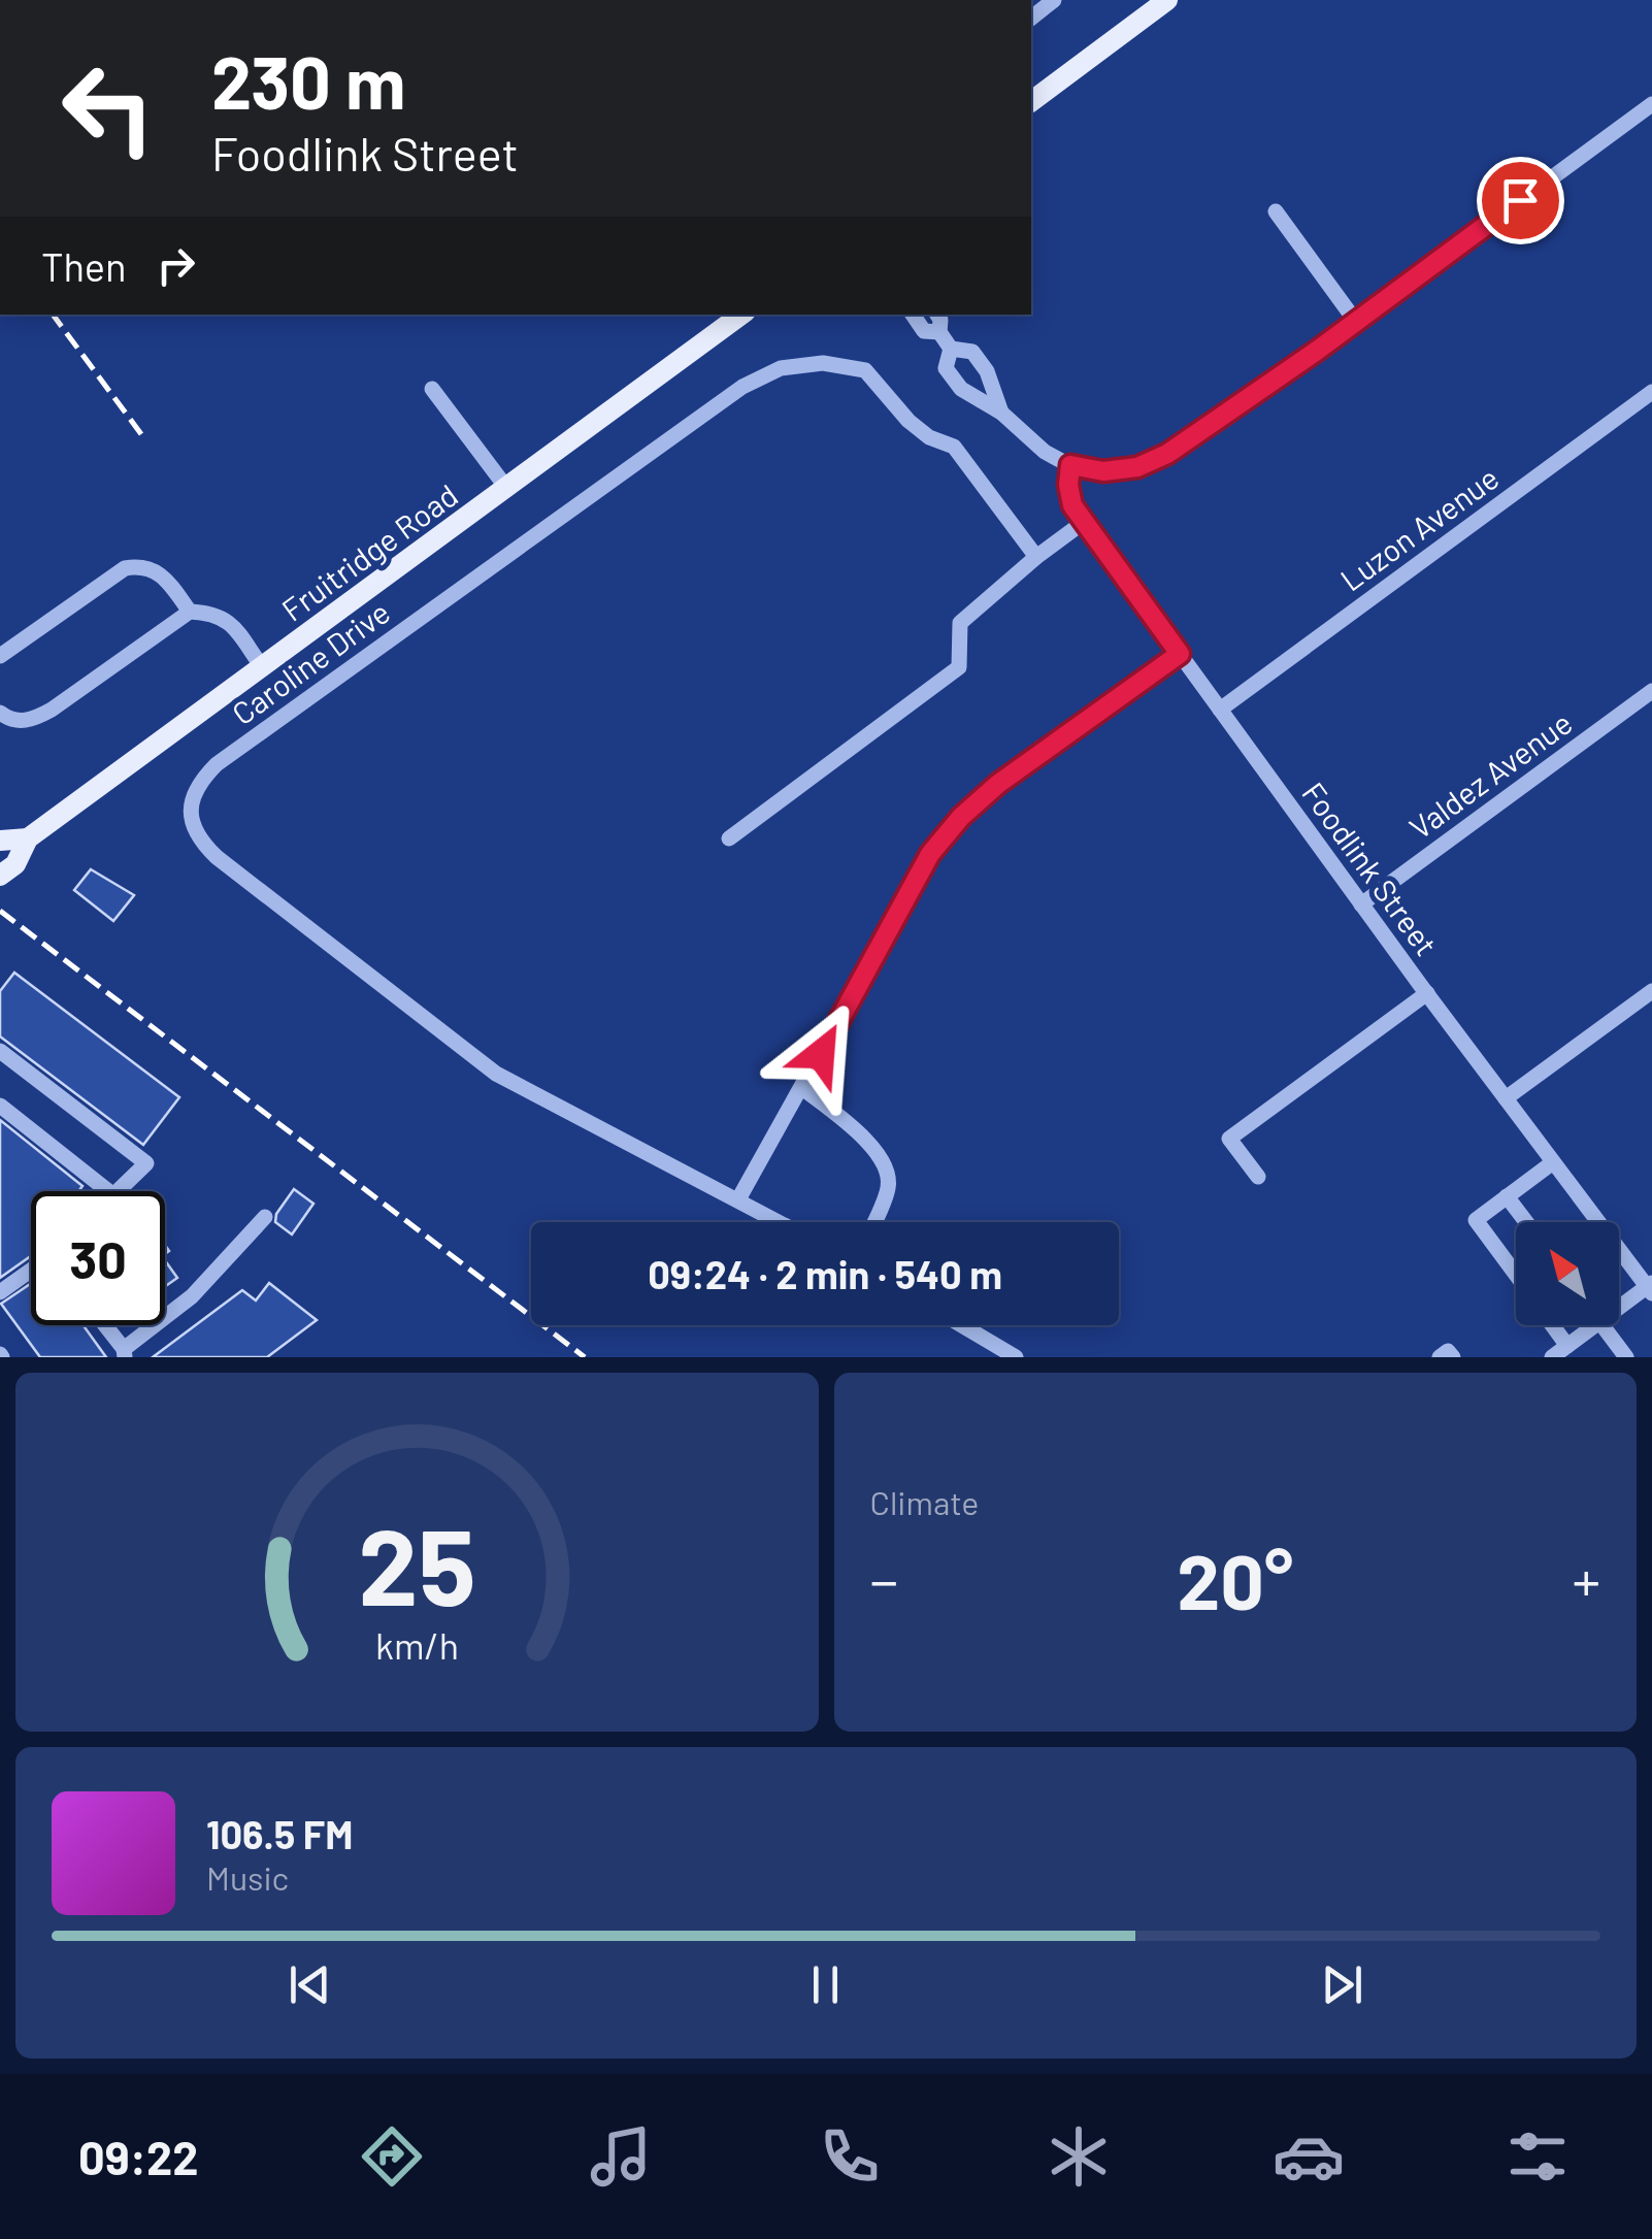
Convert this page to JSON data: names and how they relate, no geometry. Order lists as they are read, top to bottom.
{
  "streets": {
    "main road": ["Fruitridge Road"],
    "street": [
      "Luzon Avenue",
      "Caroline Drive",
      "Valdez Avenue",
      "Foodlink Street"
    ]
  },
  "crossings": [
    ["Luzon Avenue", "Foodlink Street"],
    ["Valdez Avenue", "Foodlink Street"]
  ],
  "north": "top left",
  "page": {
    "turn": ["230 m", "Foodlink Street"],
    "then": "Then",
    "limit": "30",
    "trip": "09:24 · 2 min · 540 m",
    "tile": "Climate",
    "heat": ["−", "20°", "+"],
    "song": ["106.5 FM", "Music"],
    "tabs": "09:22",
    "gauge": ["25", "km/h"]
  }
}
